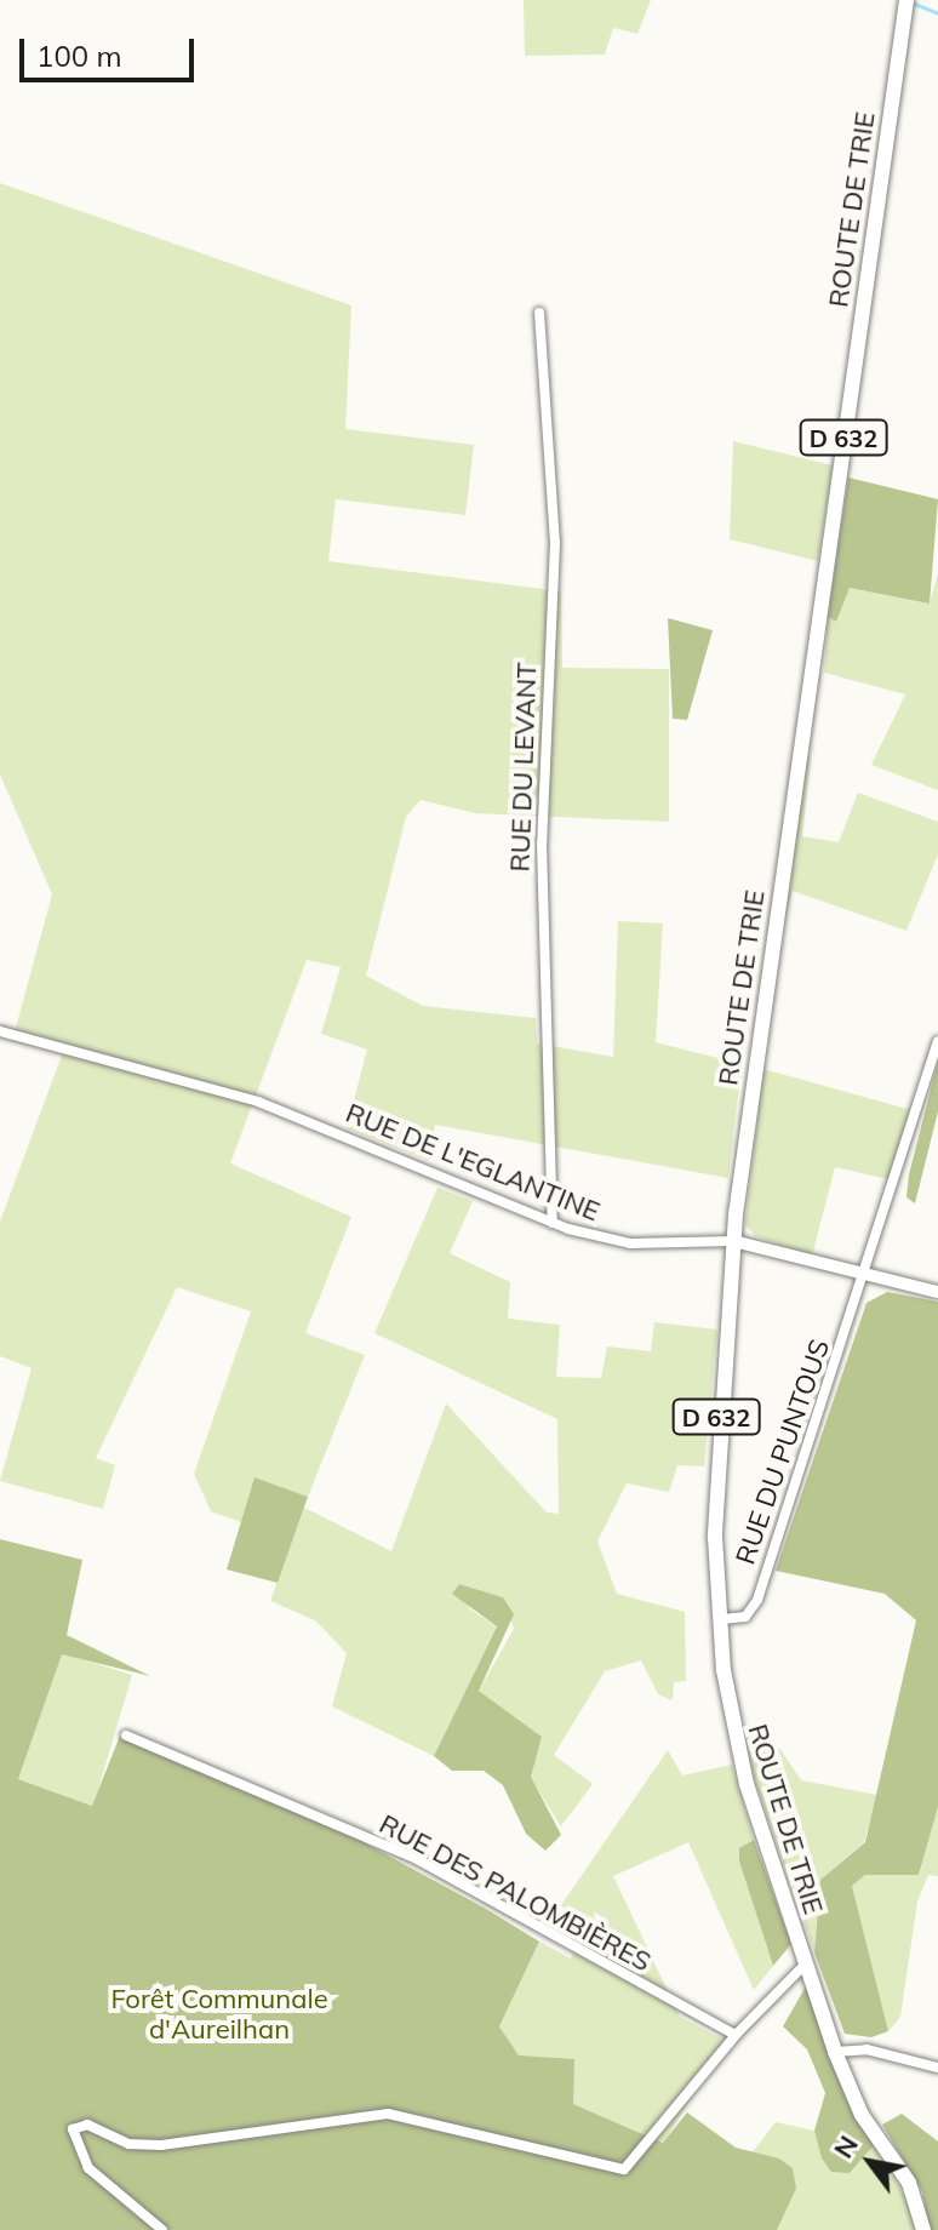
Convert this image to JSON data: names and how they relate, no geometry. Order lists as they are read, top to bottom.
{
  "streets": {
    "main road": ["ROUTE DE TRIE", "D 632"],
    "street": [
      "RUE DU LEVANT",
      "RUE DE L'EGLANTINE",
      "RUE DU PUNTOUS",
      "RUE DES PALOMBIÈRES"
    ]
  },
  "crossings": [
    ["ROUTE DE TRIE", "D 632"],
    ["ROUTE DE TRIE", "RUE DE L'EGLANTINE"],
    ["ROUTE DE TRIE", "RUE DU PUNTOUS"],
    ["RUE DU LEVANT", "RUE DE L'EGLANTINE"]
  ],
  "parks": ["Forêt Communale d'Aureilhan"],
  "scale_bar": "100 m",
  "north": "top left"
}
